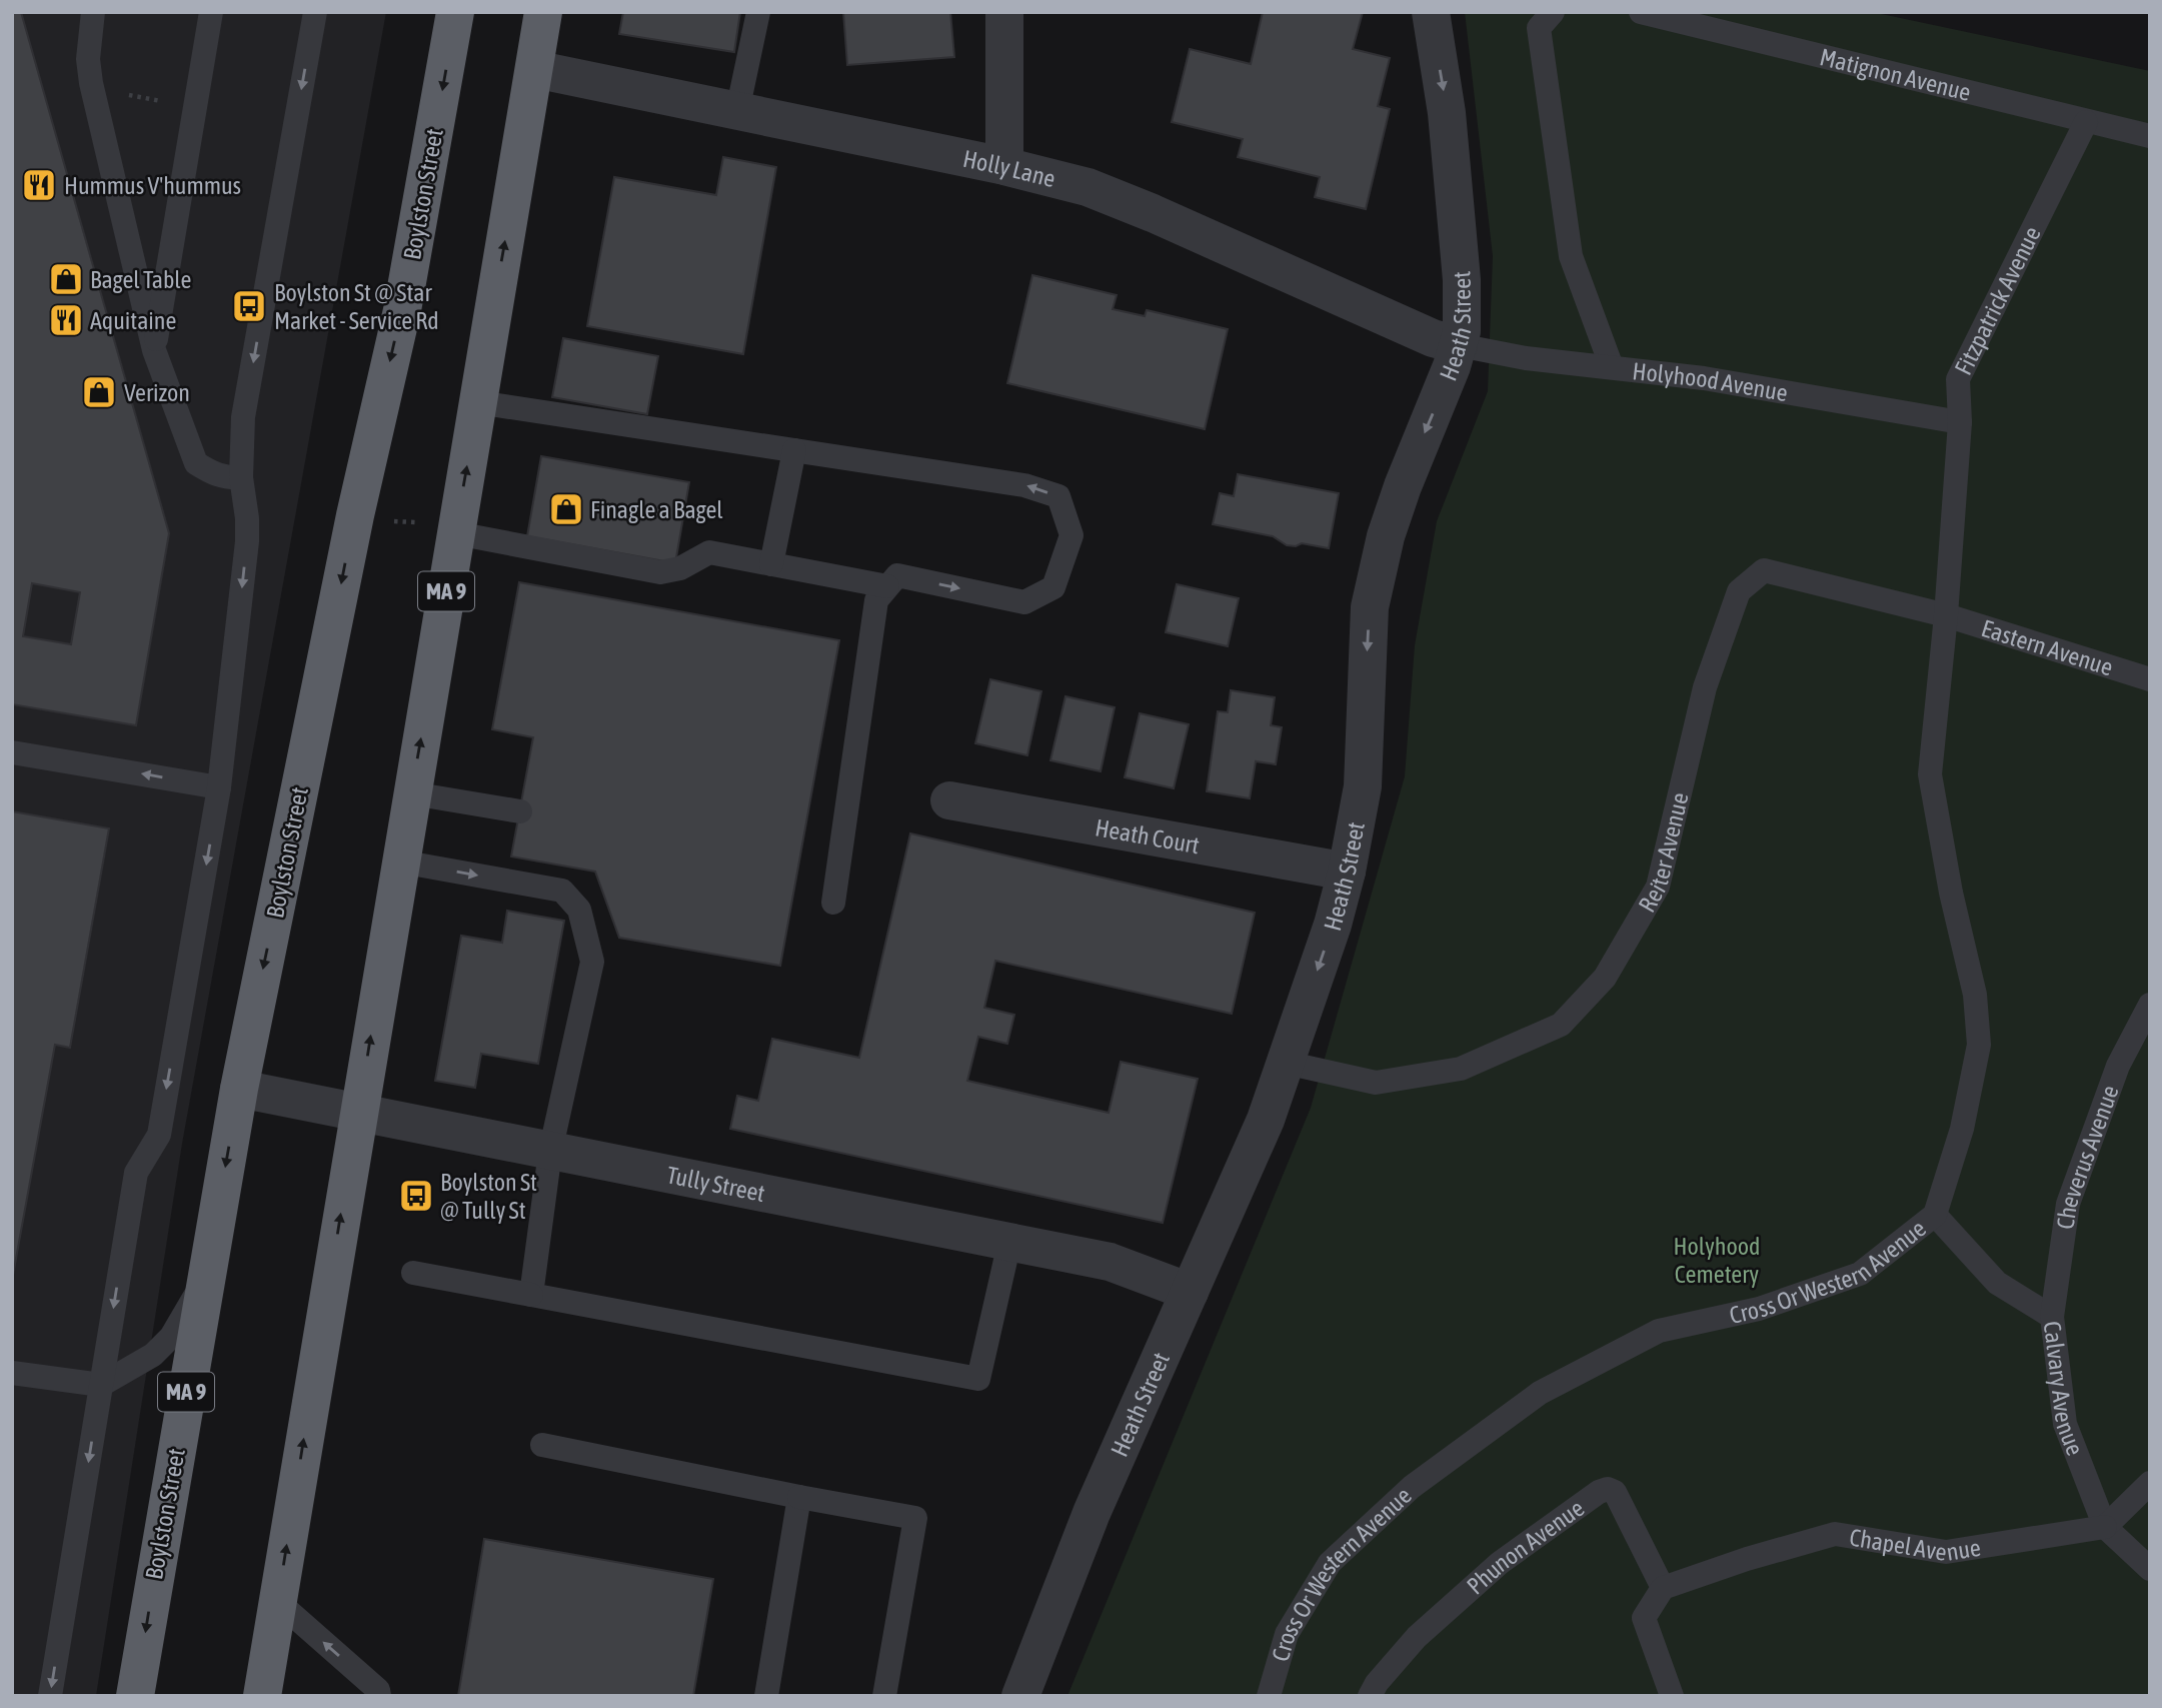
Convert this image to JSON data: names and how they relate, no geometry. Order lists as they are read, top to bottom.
{
  "streets": {
    "highway": ["Boylston Street", "MA 9"],
    "street": [
      "Holly Lane",
      "Heath Street",
      "Heath Court",
      "Tully Street"
    ],
    "lane": [
      "Matignon Avenue",
      "Fitzpatrick Avenue",
      "Holyhood Avenue",
      "Eastern Avenue",
      "Reiter Avenue",
      "Cheverus Avenue",
      "Cross Or Western Avenue",
      "Calvary Avenue",
      "Chapel Avenue",
      "Phunon Avenue"
    ]
  },
  "crossings": [
    ["Matignon Avenue", "Fitzpatrick Avenue"],
    ["Holly Lane", "Heath Street"],
    ["Holly Lane", "Holyhood Avenue"],
    ["Holly Lane", "MA 9"],
    ["Boylston Street", "Tully Street"],
    ["Fitzpatrick Avenue", "Holyhood Avenue"],
    ["Fitzpatrick Avenue", "Eastern Avenue"],
    ["Fitzpatrick Avenue", "Reiter Avenue"],
    ["Fitzpatrick Avenue", "Cross Or Western Avenue"],
    ["Heath Street", "Holyhood Avenue"],
    ["Heath Street", "Heath Court"],
    ["Heath Street", "Reiter Avenue"],
    ["Heath Street", "Tully Street"],
    ["MA 9", "Tully Street"],
    ["Eastern Avenue", "Reiter Avenue"],
    ["Eastern Avenue", "Cross Or Western Avenue"],
    ["Reiter Avenue", "Cross Or Western Avenue"],
    ["Cheverus Avenue", "Calvary Avenue"],
    ["Cross Or Western Avenue", "Calvary Avenue"],
    ["Calvary Avenue", "Chapel Avenue"],
    ["Chapel Avenue", "Phunon Avenue"]
  ],
  "one_way": ["Heath Street"],
  "parks": ["Holyhood Cemetery"],
  "places": {
    "restaurant": ["Hummus V'hummus", "Aquitaine"],
    "shop": ["Bagel Table", "Verizon", "Finagle a Bagel"],
    "bus stop": ["Boylston St @ Star Market - Service Rd", "Boylston St @ Tully St"]
  }
}
